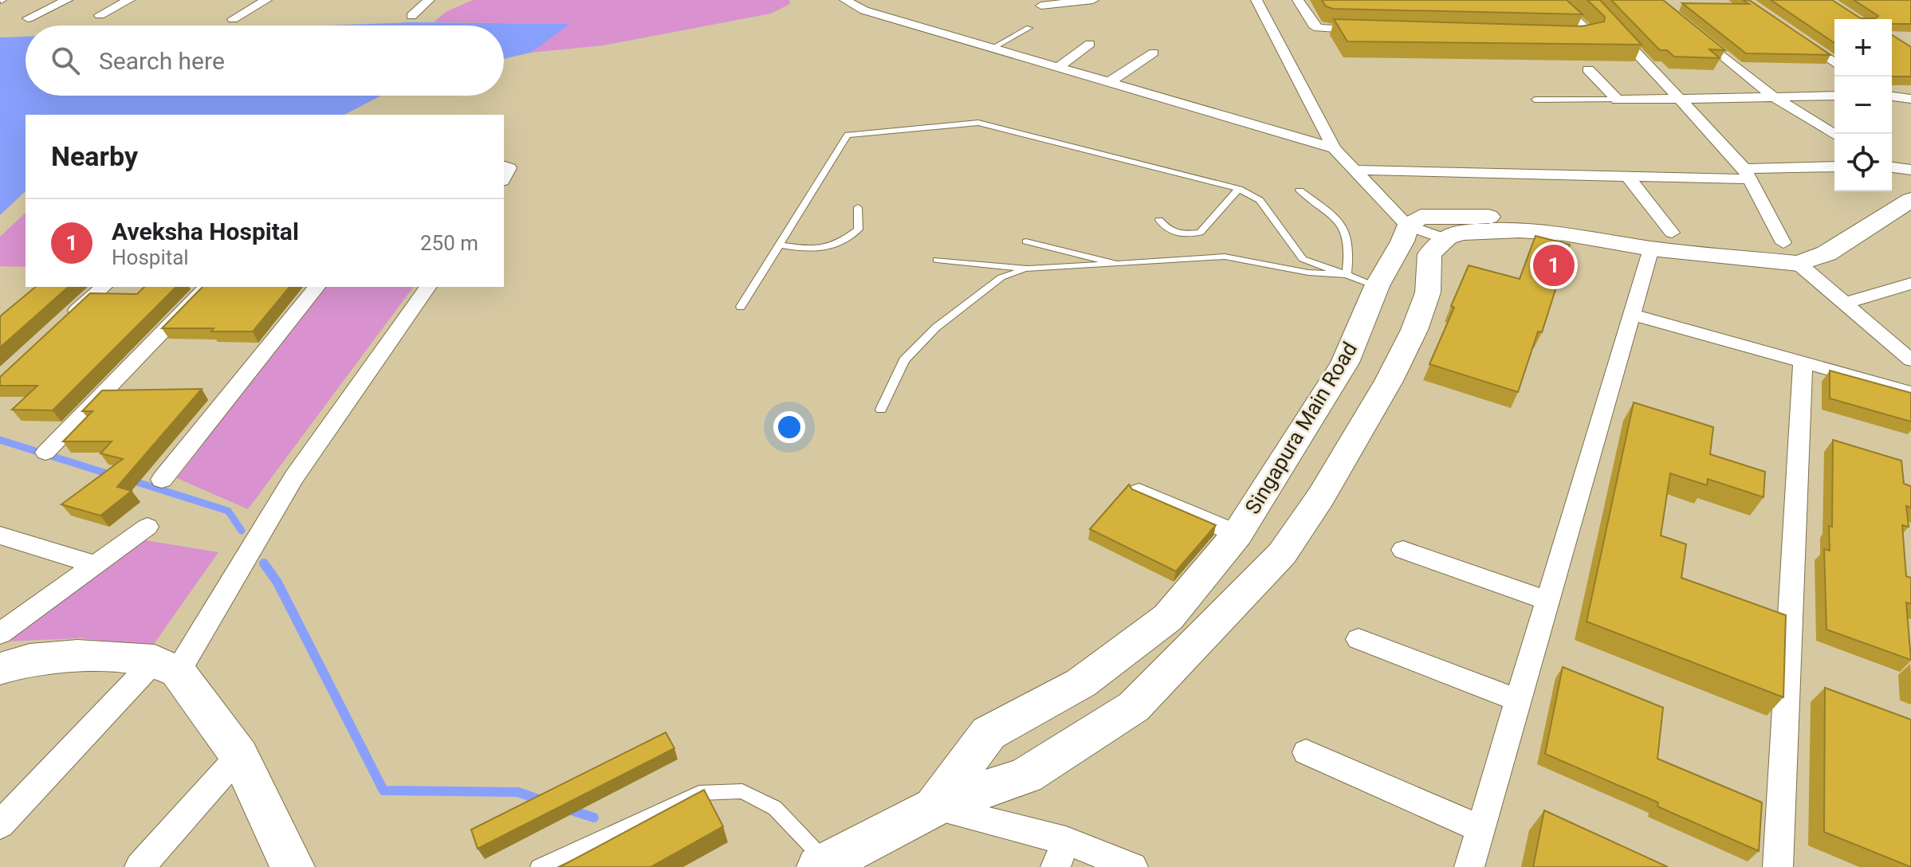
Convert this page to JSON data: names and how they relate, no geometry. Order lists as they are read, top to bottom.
{
  "streets": {
    "street": ["Singapura Main Road"]
  },
  "page": {
    "map_buttons": ["+", "−"],
    "search": "Search here",
    "heading": "Nearby",
    "list": [
      {
        "mark": "1",
        "name": "Aveksha Hospital",
        "note": "Hospital",
        "value": "250 m"
      }
    ],
    "pins": "1"
  }
}
